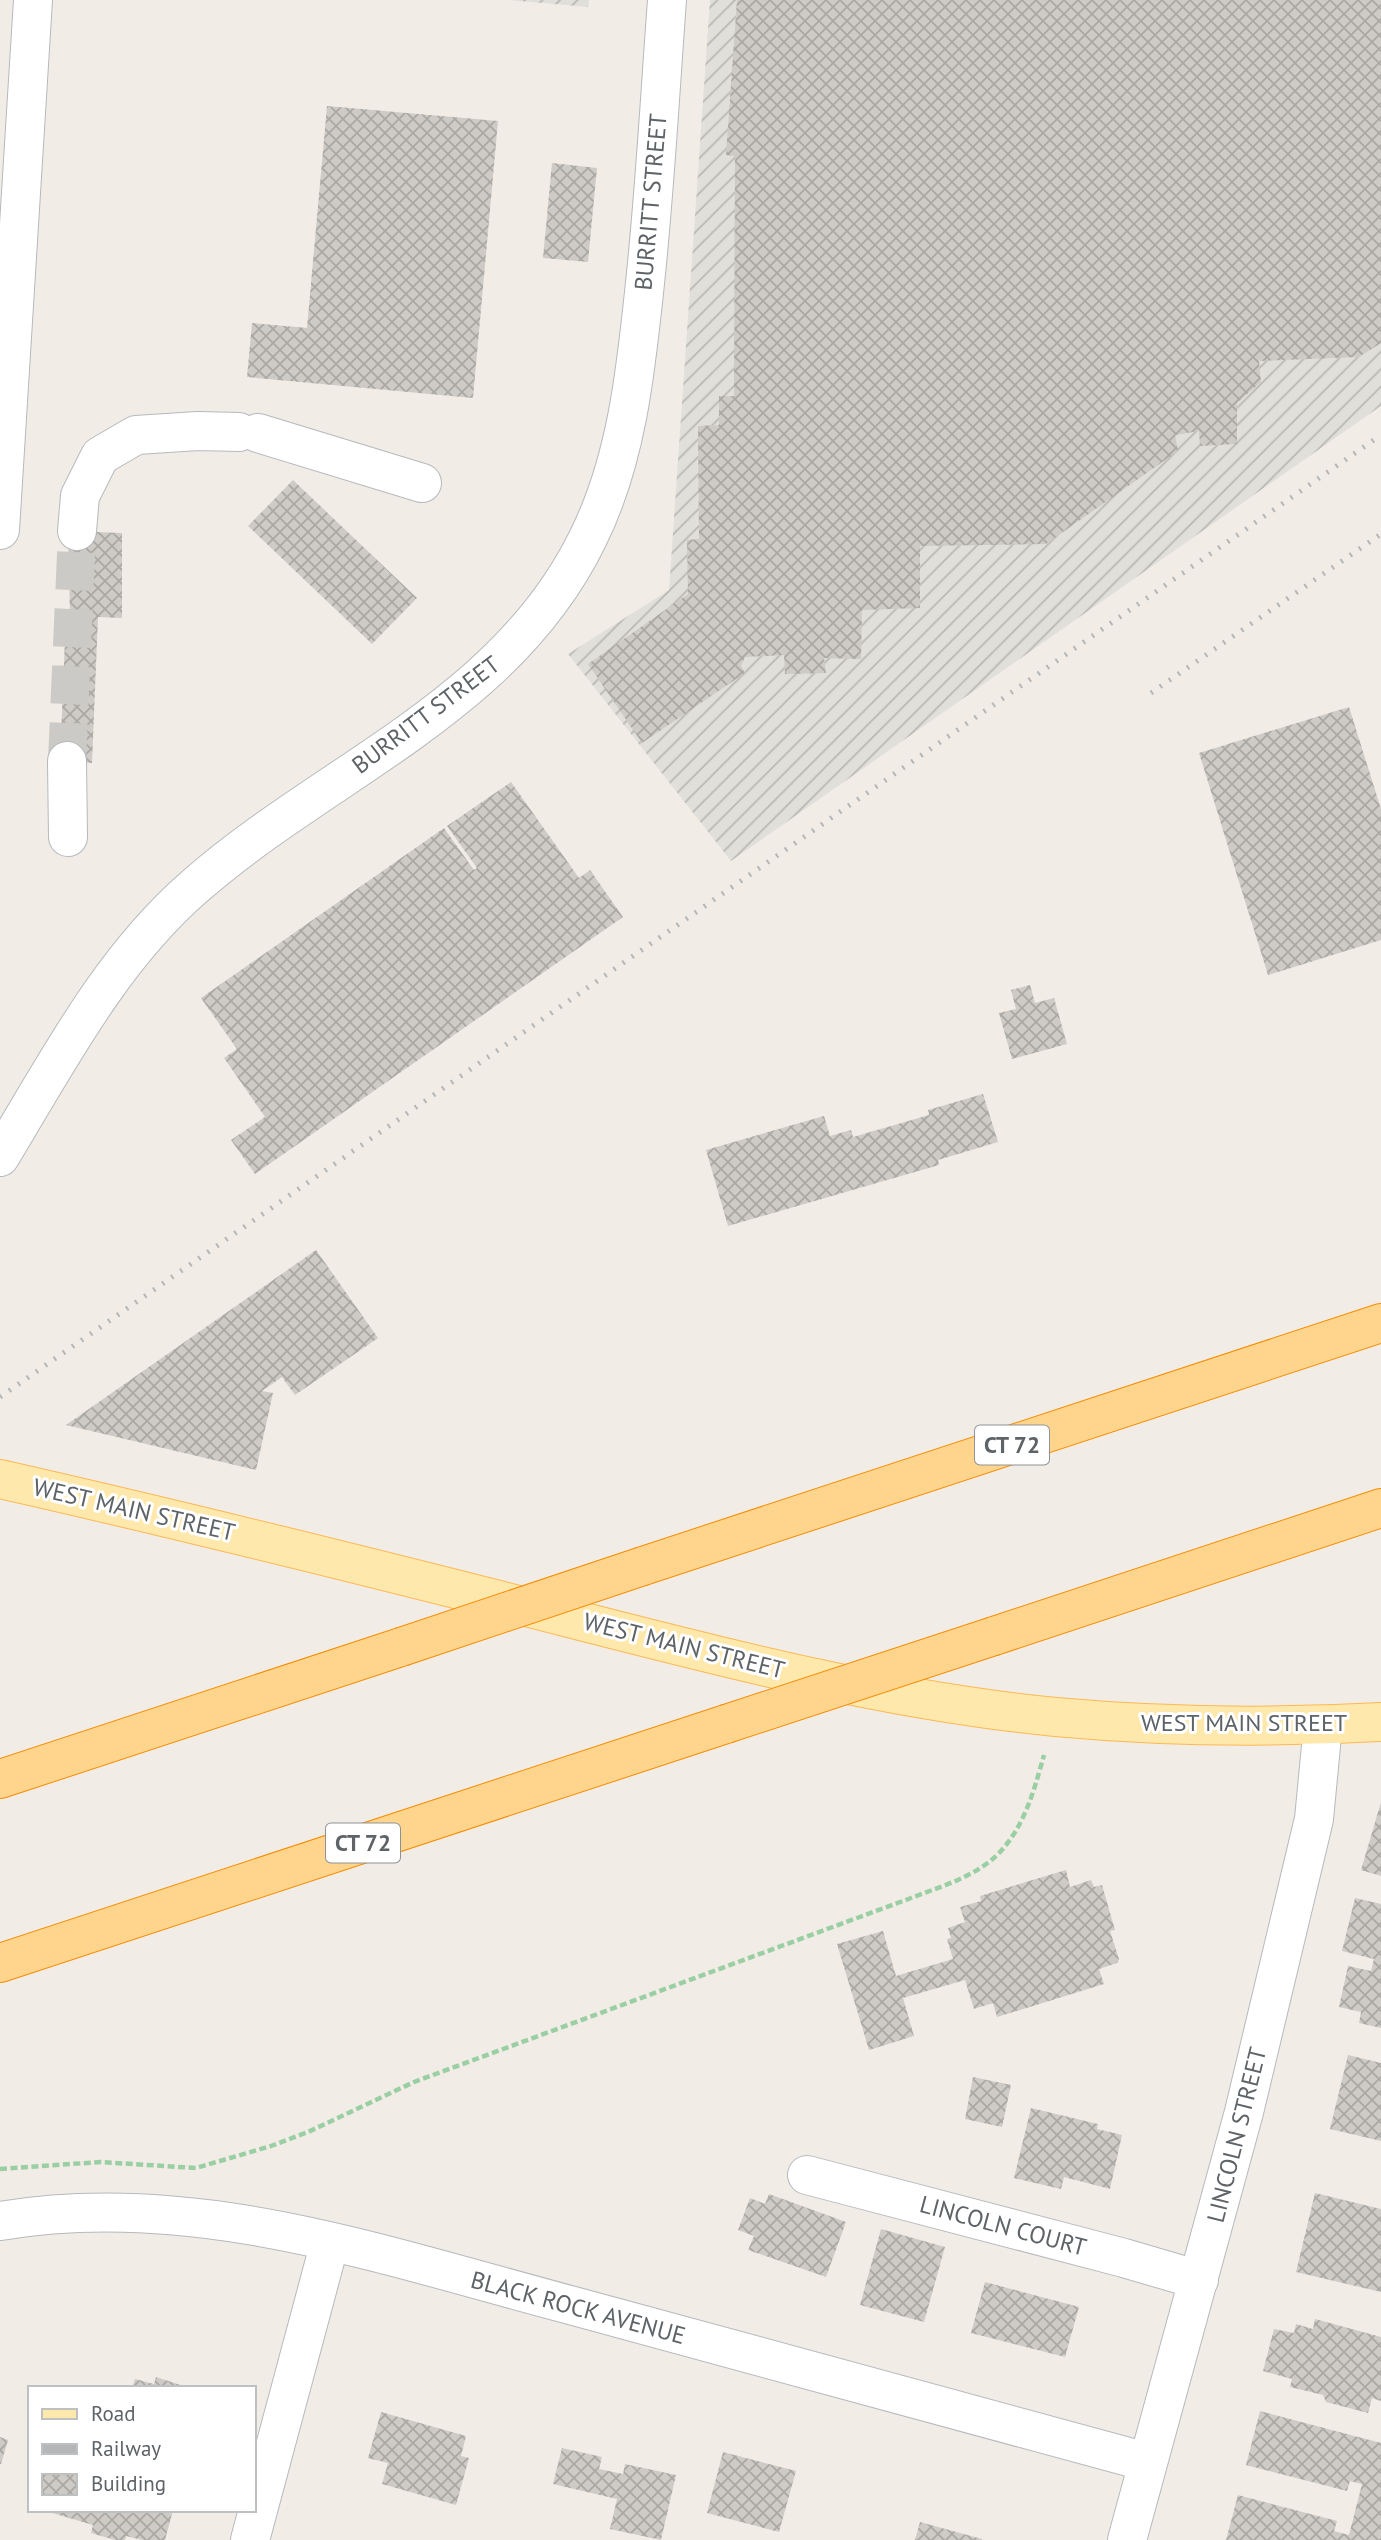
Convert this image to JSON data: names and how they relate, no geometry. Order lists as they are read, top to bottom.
{
  "streets": {
    "highway": ["CT 72"],
    "main road": ["WEST MAIN STREET"],
    "street": [
      "BURRITT STREET",
      "LINCOLN STREET",
      "LINCOLN COURT",
      "BLACK ROCK AVENUE"
    ]
  },
  "crossings": [
    ["WEST MAIN STREET", "LINCOLN STREET"],
    ["LINCOLN STREET", "LINCOLN COURT"],
    ["LINCOLN STREET", "BLACK ROCK AVENUE"]
  ],
  "legend": ["Road", "Railway", "Building"]
}
